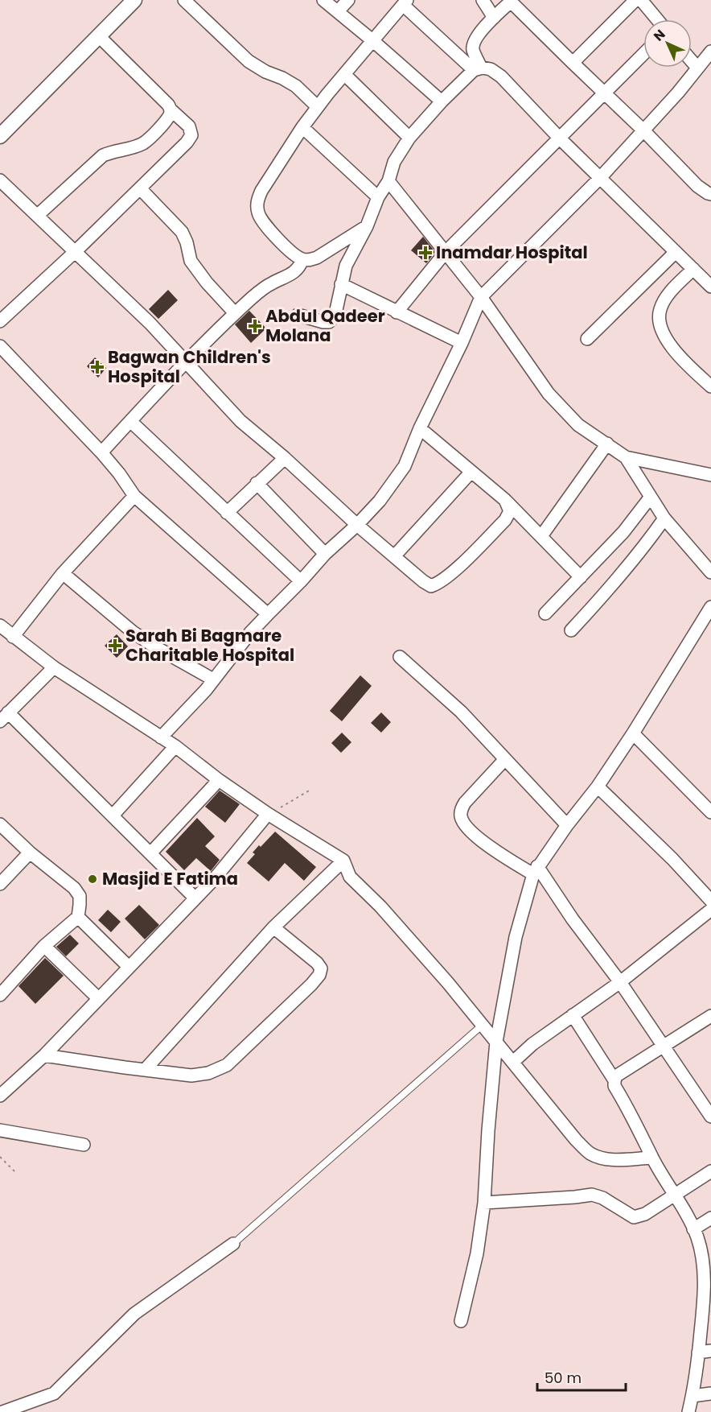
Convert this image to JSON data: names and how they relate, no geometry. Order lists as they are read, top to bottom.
{
  "places": {
    "health": [
      "Inamdar Hospital",
      "Abdul Qadeer Molana",
      "Bagwan Children's Hospital",
      "Sarah Bi Bagmare Charitable Hospital"
    ],
    "other": ["Masjid E Fatima"]
  },
  "scale_bar": "50 m",
  "north": "top left"
}
